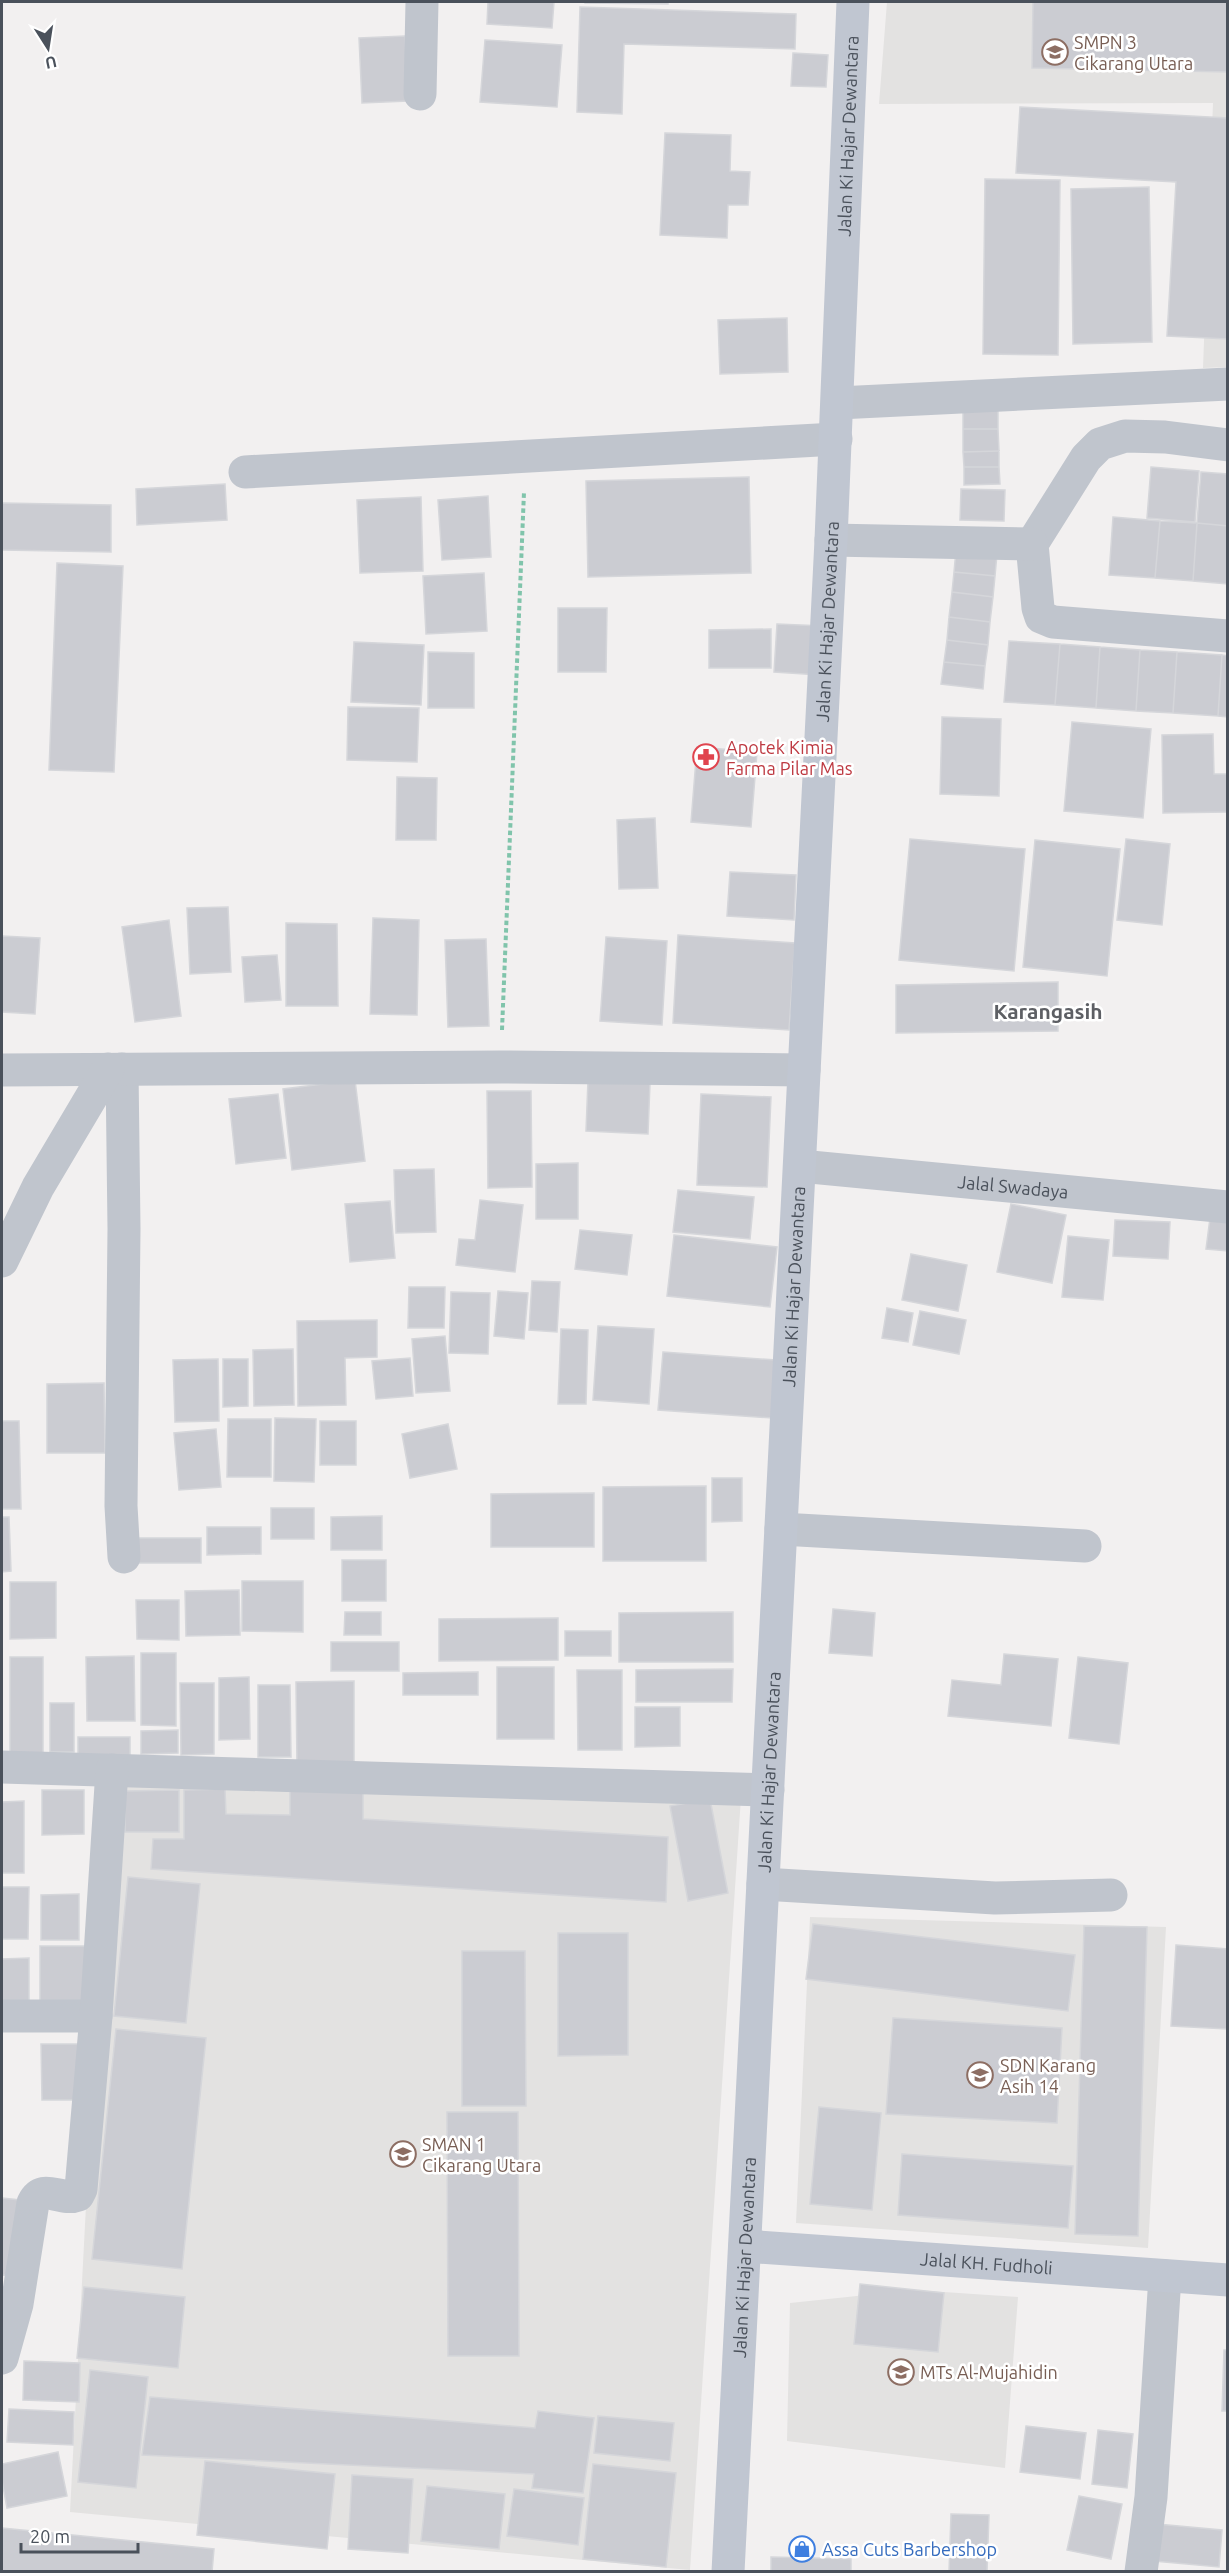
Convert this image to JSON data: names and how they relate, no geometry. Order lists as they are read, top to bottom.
{
  "streets": {
    "main road": ["Jalan Ki Hajar Dewantara", "Jalal KH. Fudholi"],
    "street": ["Jalal Swadaya"]
  },
  "crossings": [
    ["Jalan Ki Hajar Dewantara", "Jalal Swadaya"],
    ["Jalan Ki Hajar Dewantara", "Jalal KH. Fudholi"]
  ],
  "districts": ["Karangasih"],
  "places": {
    "school or university": [
      "SMPN 3 Cikarang Utara",
      "SDN Karang Asih 14",
      "SMAN 1 Cikarang Utara",
      "MTs Al-Mujahidin"
    ],
    "pharmacy": ["Apotek Kimia Farma Pilar Mas"],
    "shop": ["Assa Cuts Barbershop"]
  },
  "scale_bar": "20 m",
  "north": "bottom"
}
